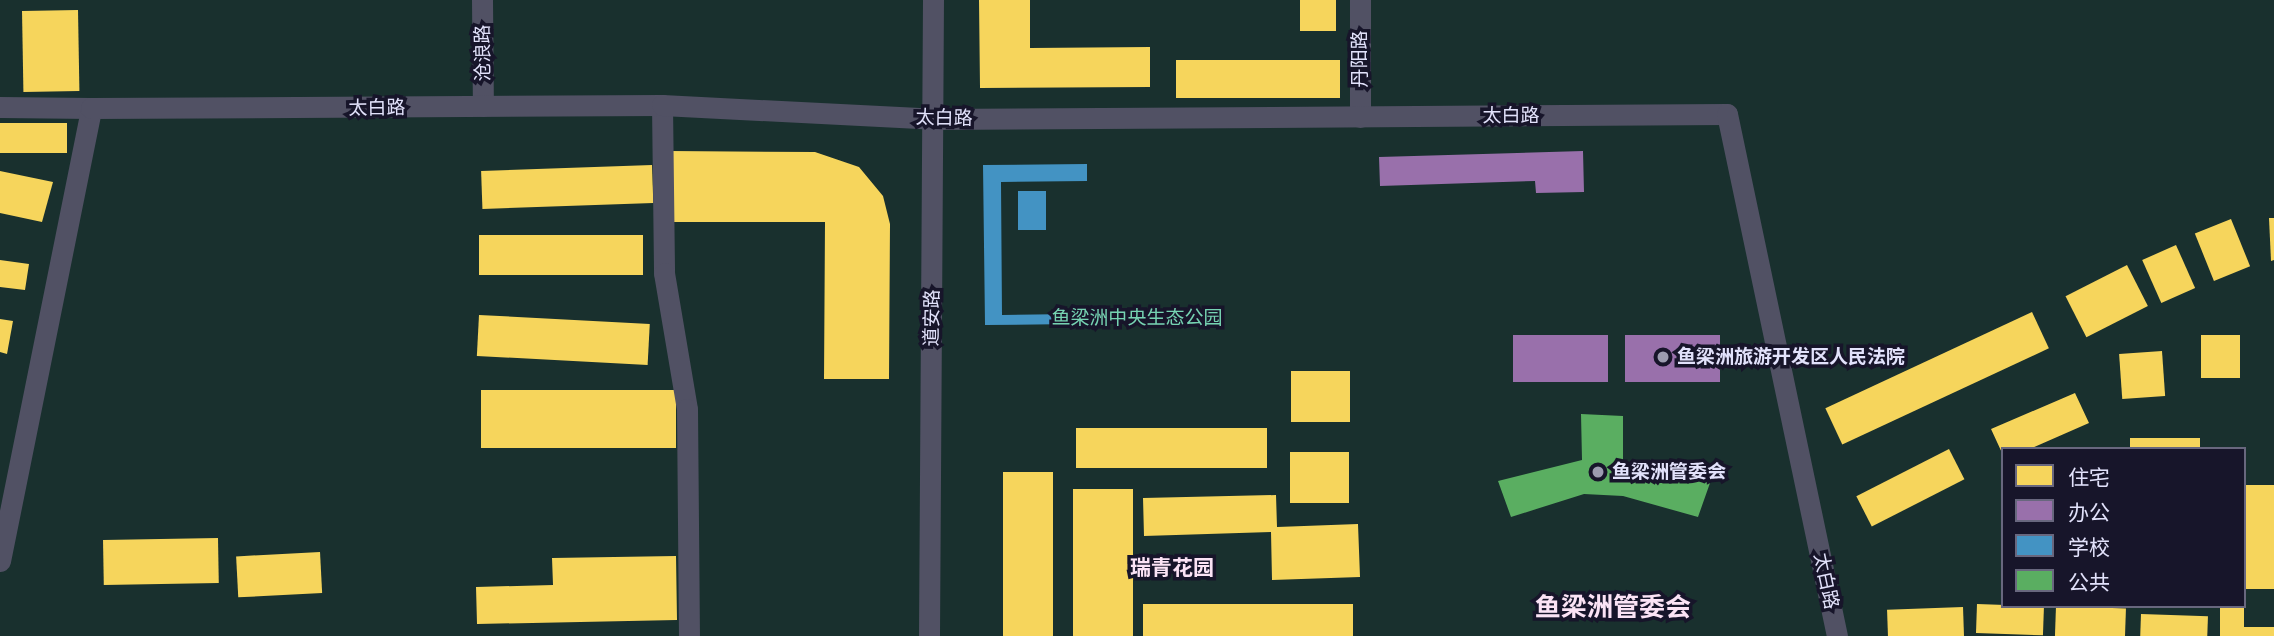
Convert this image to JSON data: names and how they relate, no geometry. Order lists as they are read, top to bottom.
{
  "streets": {
    "street": [
      "沧浪路",
      "丹阳路",
      "太白路",
      "道安路"
    ]
  },
  "crossings": [
    ["沧浪路", "太白路"],
    ["丹阳路", "太白路"],
    ["太白路", "道安路"]
  ],
  "districts": ["瑞青花园", "鱼梁洲管委会"],
  "parks": ["鱼梁洲中央生态公园"],
  "places": ["鱼梁洲旅游开发区人民法院", "鱼梁洲管委会"],
  "legend": [
    "住宅",
    "办公",
    "学校",
    "公共"
  ]
}
